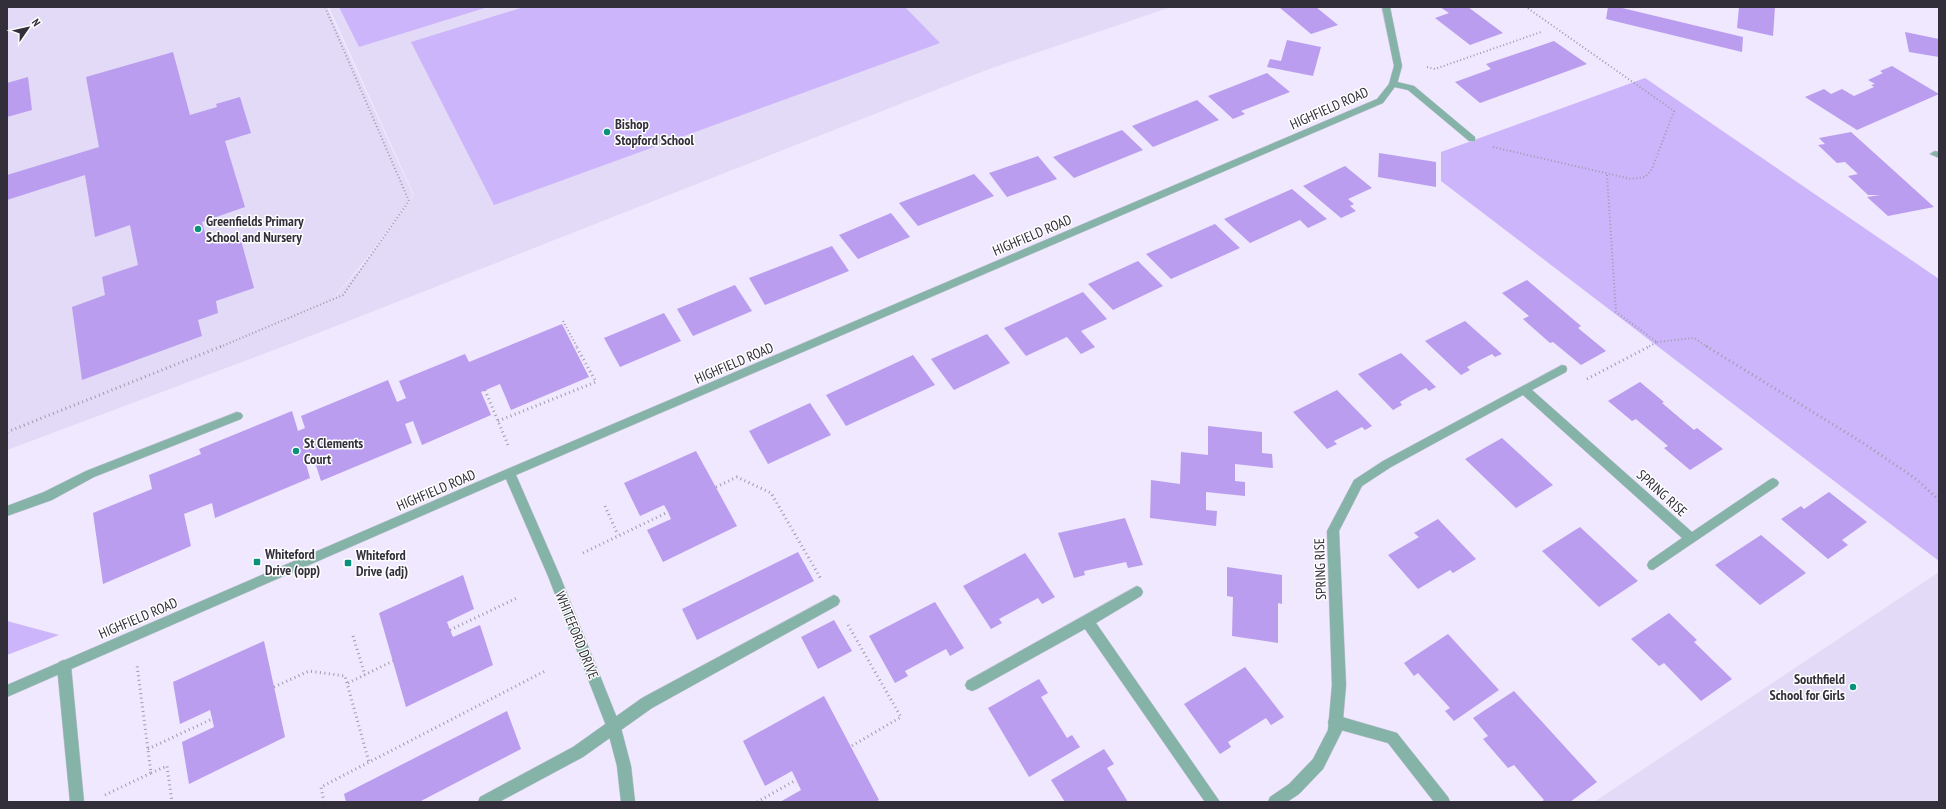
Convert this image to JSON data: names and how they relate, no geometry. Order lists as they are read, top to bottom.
{
  "streets": {
    "street": ["HIGHFIELD ROAD", "SPRING RISE", "WHITEFORD DRIVE"]
  },
  "crossings": [
    ["HIGHFIELD ROAD", "WHITEFORD DRIVE"]
  ],
  "places": {
    "other": [
      "Bishop Stopford School",
      "Greenfields Primary School and Nursery",
      "St Clements Court",
      "Southfield School for Girls"
    ],
    "transit": ["Whiteford Drive (opp)", "Whiteford Drive (adj)"]
  },
  "north": "top right"
}
